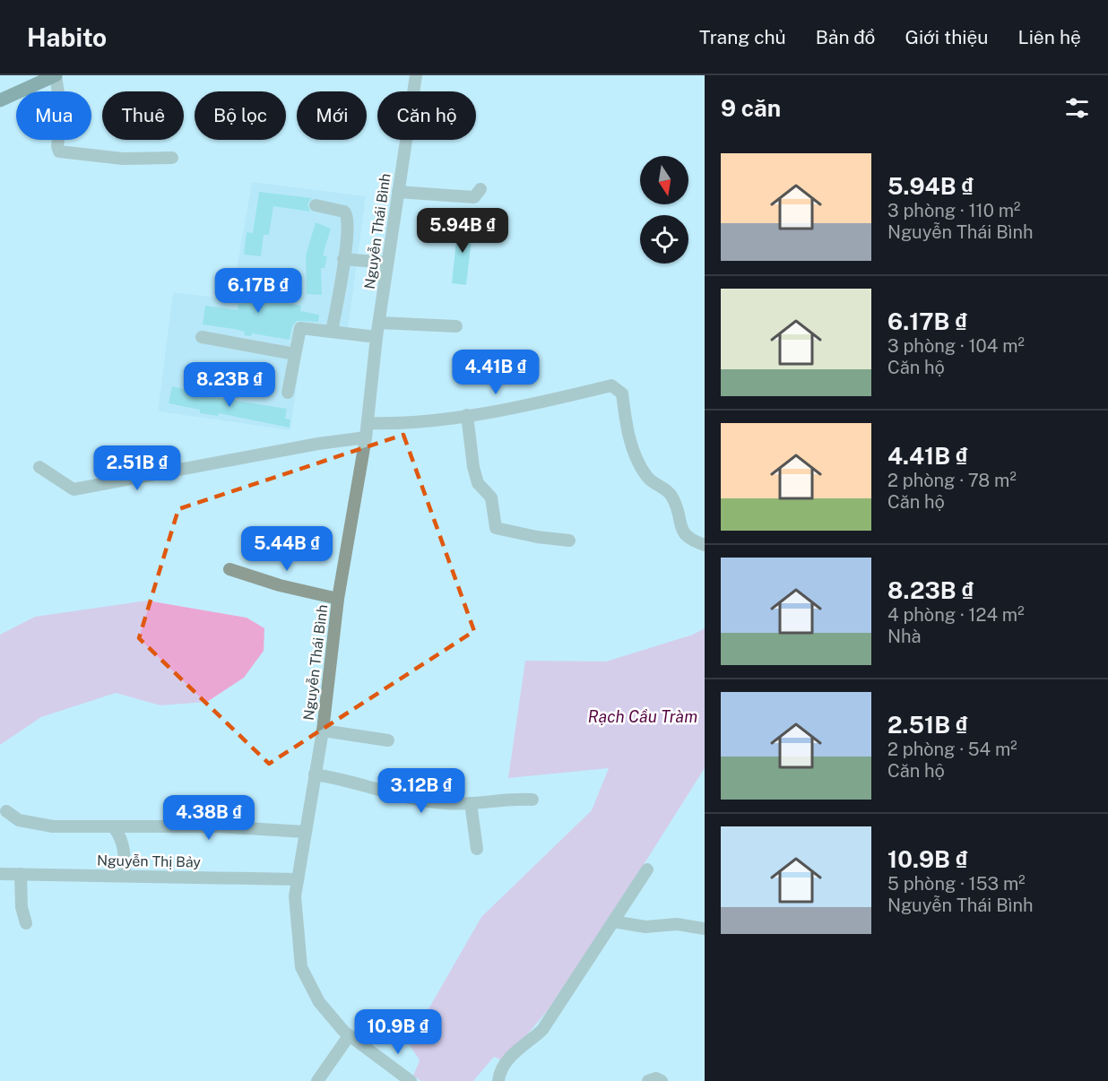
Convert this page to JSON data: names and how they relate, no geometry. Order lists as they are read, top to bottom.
{
  "streets": {
    "street": ["Nguyễn Thái Bình", "Nguyễn Thị Bảy"]
  },
  "crossings": [
    ["Nguyễn Thái Bình", "Nguyễn Thị Bảy"]
  ],
  "water": ["Rạch Cầu Tràm"],
  "north": "bottom",
  "page": {
    "header": "Habito",
    "nav": [
      "Trang chủ",
      "Bản đồ",
      "Giới thiệu",
      "Liên hệ"
    ],
    "heading": "9 căn",
    "chip": [
      "Mua",
      "Thuê",
      "Bộ lọc",
      "Mới",
      "Căn hộ"
    ],
    "list": [
      {
        "name": "5.94B ₫",
        "note": "3 phòng · 110 m² · Nguyễn Thái Bình"
      },
      {
        "name": "6.17B ₫",
        "note": "3 phòng · 104 m² · Căn hộ"
      },
      {
        "name": "4.41B ₫",
        "note": "2 phòng · 78 m² · Căn hộ"
      },
      {
        "name": "8.23B ₫",
        "note": "4 phòng · 124 m² · Nhà"
      },
      {
        "name": "2.51B ₫",
        "note": "2 phòng · 54 m² · Căn hộ"
      },
      {
        "name": "10.9B ₫",
        "note": "5 phòng · 153 m² · Nguyễn Thái Bình"
      }
    ],
    "price": [
      "5.94B ₫",
      "6.17B ₫",
      "4.41B ₫",
      "8.23B ₫",
      "2.51B ₫",
      "5.44B ₫",
      "3.12B ₫",
      "4.38B ₫",
      "10.9B ₫"
    ]
  }
}
